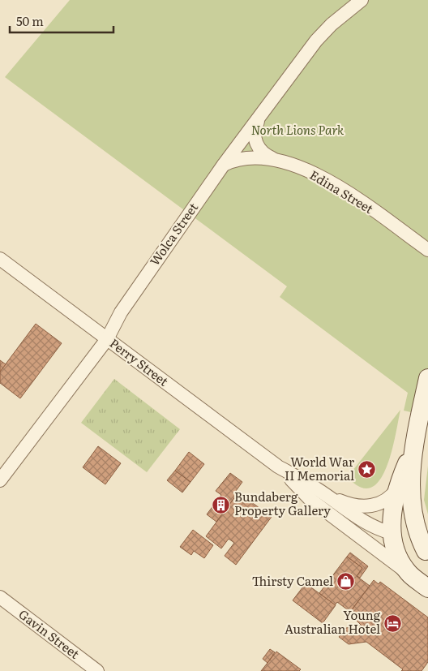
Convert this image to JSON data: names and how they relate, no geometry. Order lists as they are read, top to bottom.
{
  "streets": {
    "main road": ["Perry Street"],
    "street": ["Edina Street", "Wolca Street", "Gavin Street"]
  },
  "crossings": [
    ["Edina Street", "Wolca Street"],
    ["Wolca Street", "Perry Street"]
  ],
  "parks": ["North Lions Park"],
  "places": {
    "place": ["World War II Memorial"],
    "building": ["Bundaberg Property Gallery"],
    "shop": ["Thirsty Camel"],
    "hotel": ["Young Australian Hotel"]
  },
  "scale_bar": "50 m"
}
